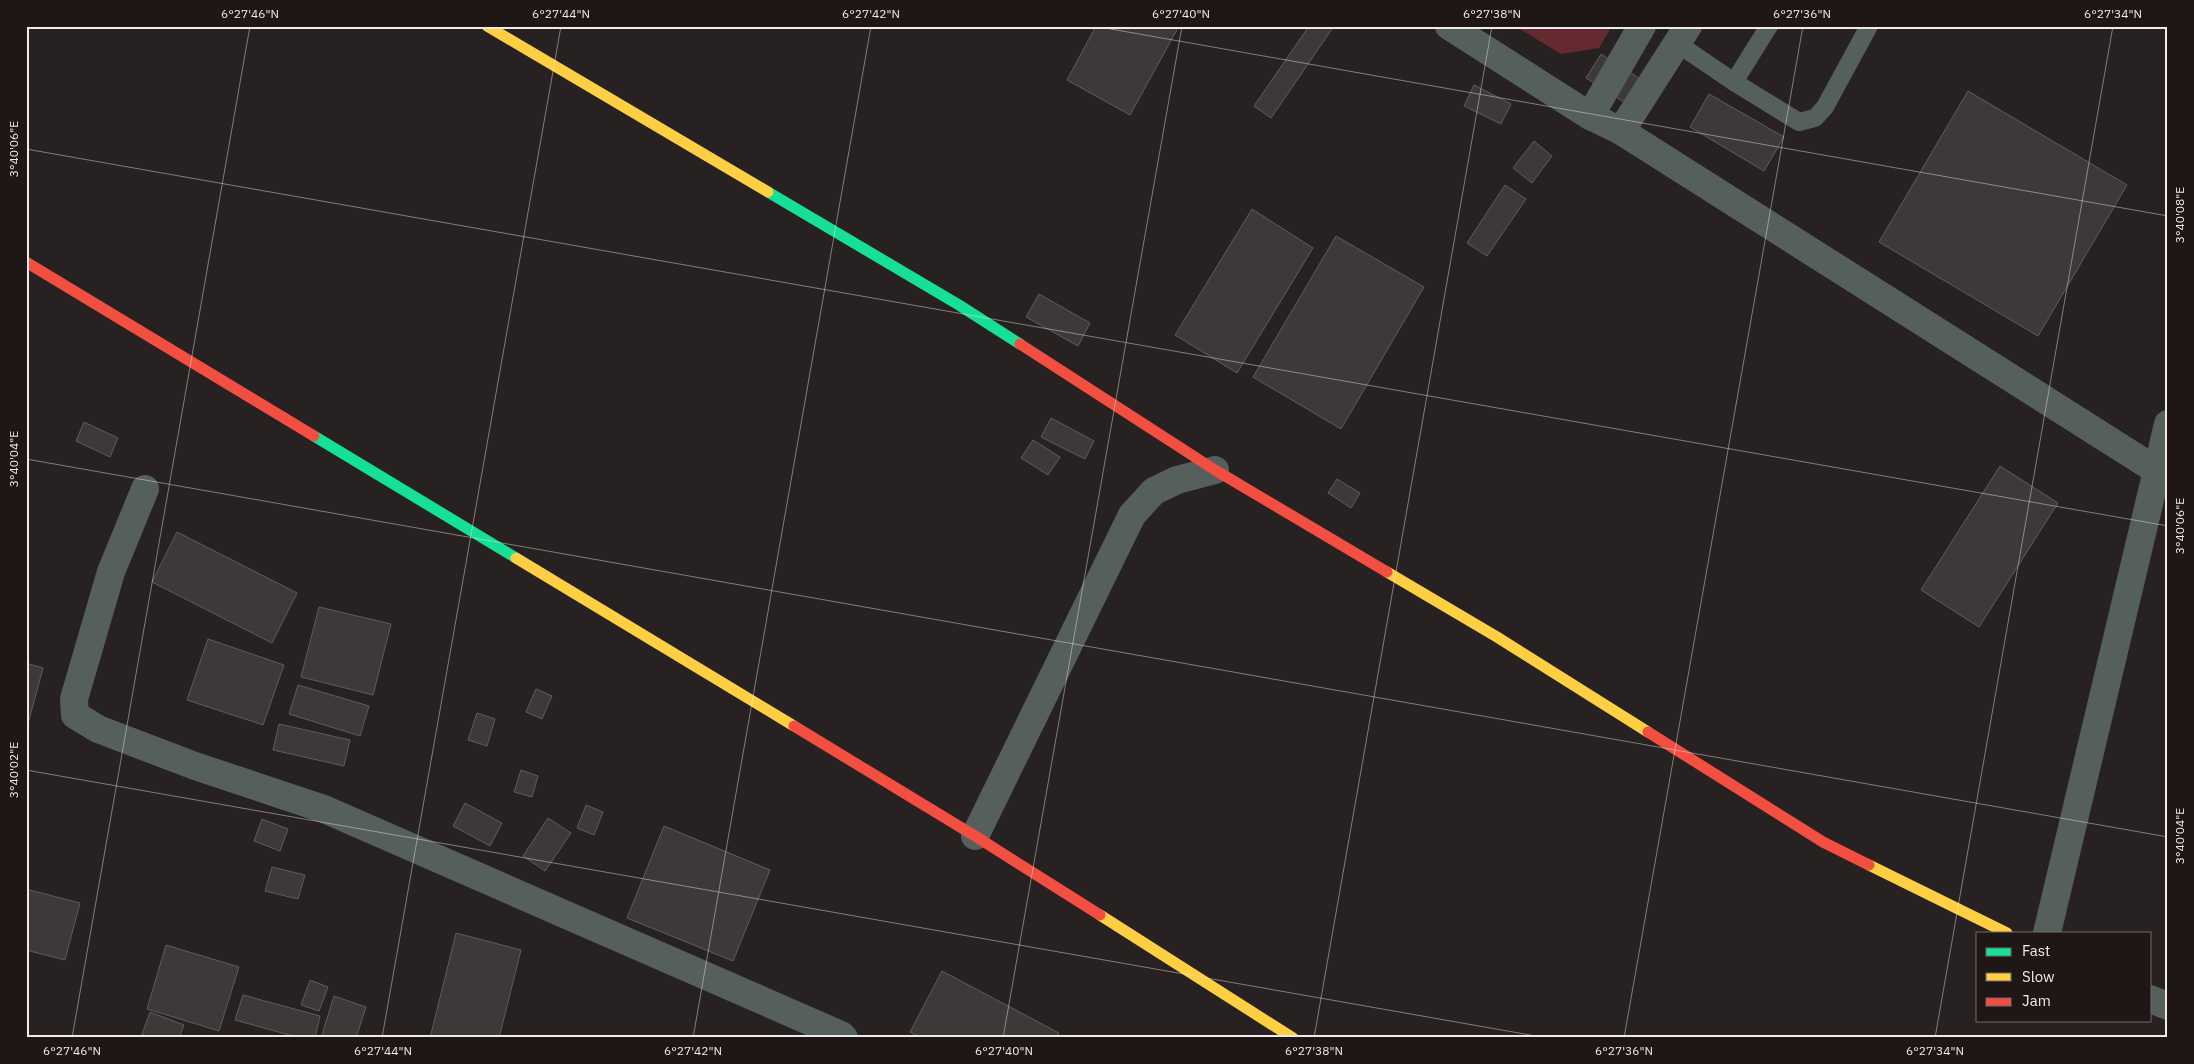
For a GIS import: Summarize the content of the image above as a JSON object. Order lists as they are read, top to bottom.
{
  "legend": ["Fast", "Slow", "Jam"],
  "coordinates": [
    "6°27'46\"N",
    "6°27'44\"N",
    "6°27'42\"N",
    "6°27'40\"N",
    "6°27'38\"N",
    "6°27'36\"N",
    "6°27'34\"N",
    "3°40'06\"E",
    "3°40'08\"E",
    "3°40'04\"E",
    "3°40'02\"E"
  ]
}
